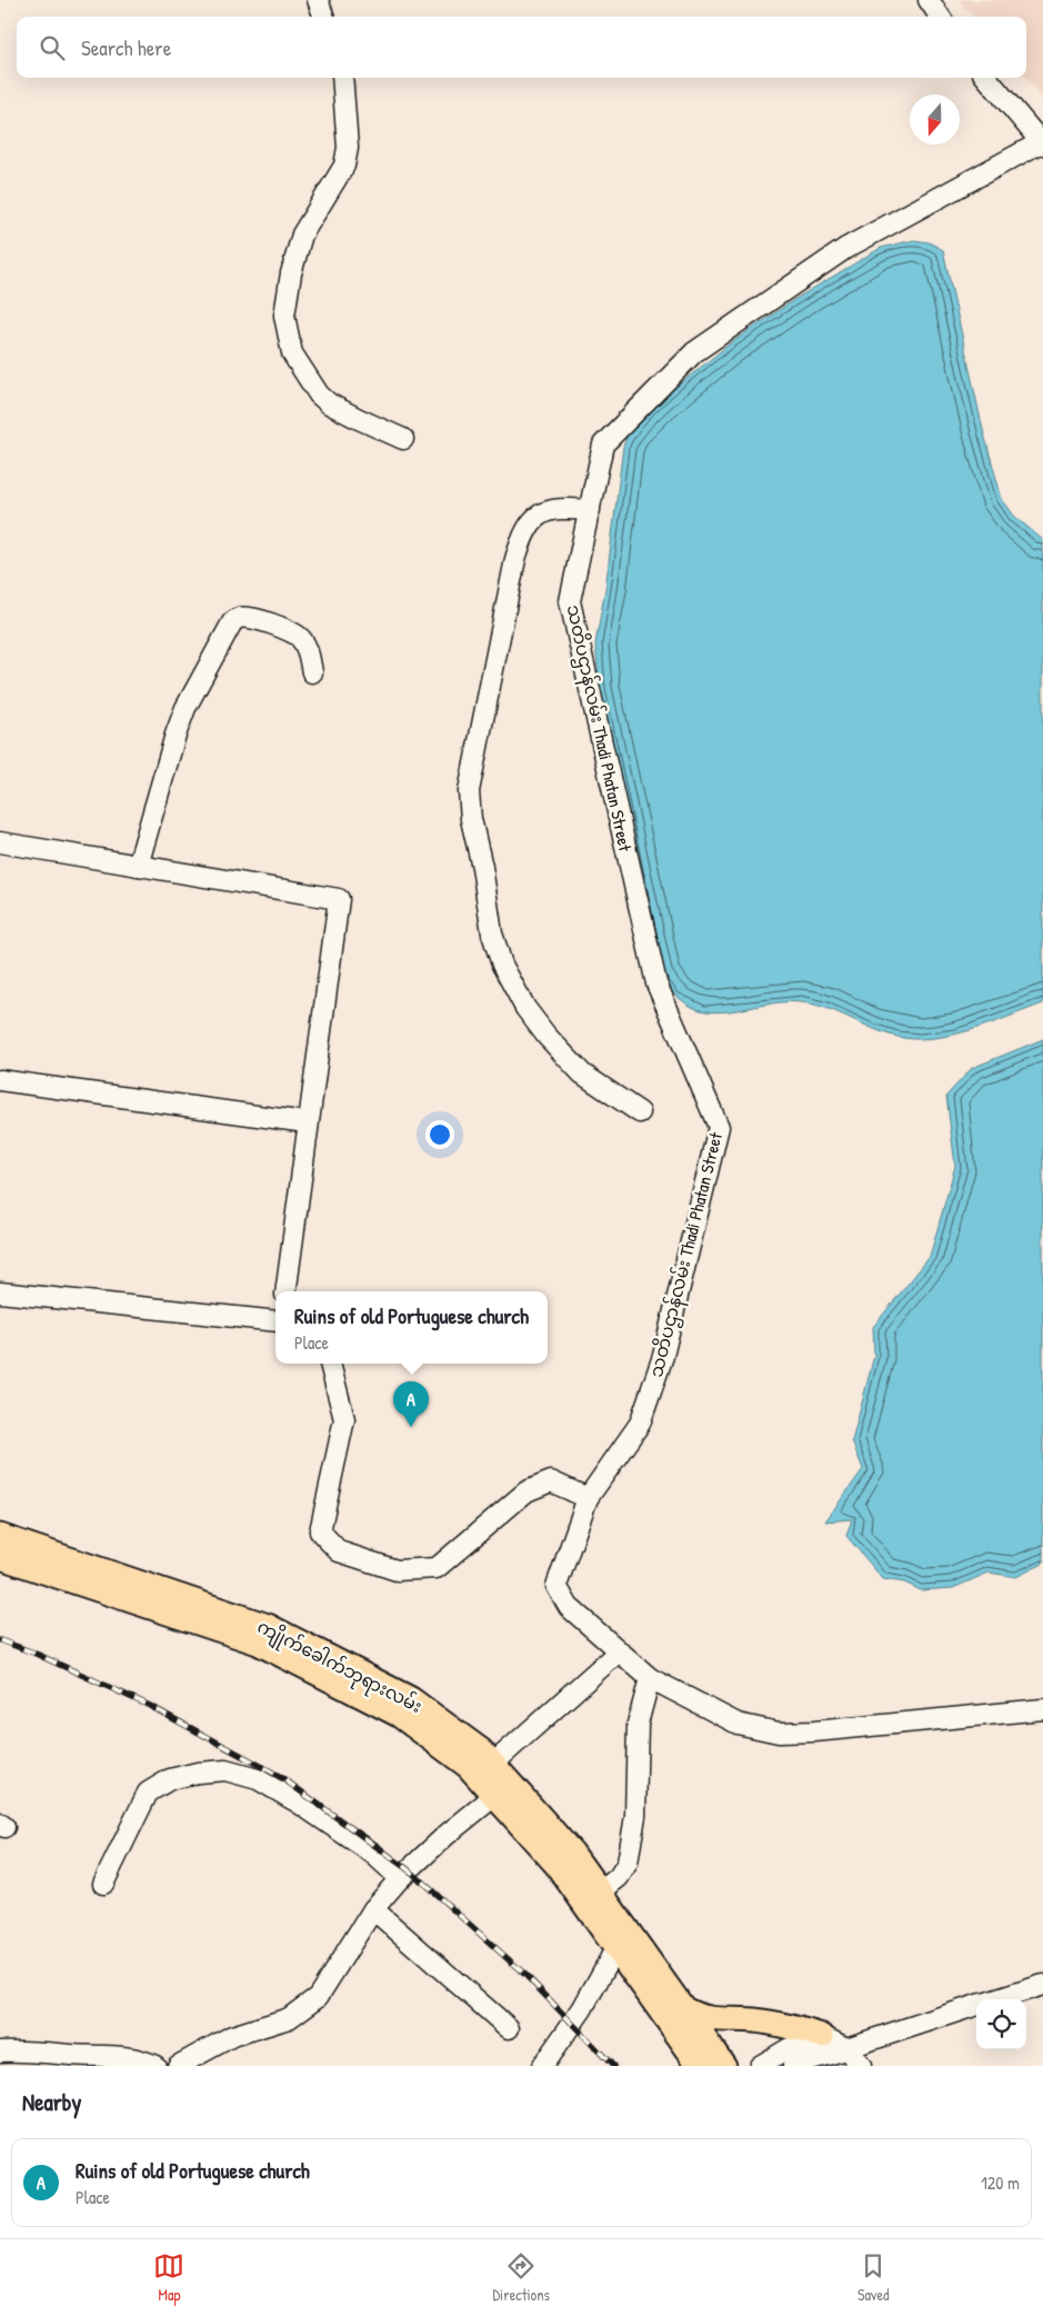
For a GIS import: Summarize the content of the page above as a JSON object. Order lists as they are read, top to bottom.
{
  "streets": {
    "main road": ["ကျိုက်ခေါက်ဘုရားလမ်း"],
    "street": ["သတိပဌာန်လမ်း Thadi Phatan Street"]
  },
  "north": "bottom",
  "page": {
    "search": "Search here",
    "popup": ["Ruins of old Portuguese church", "Place"],
    "pins": "A",
    "heading": "Nearby",
    "list": [
      {
        "mark": "A",
        "name": "Ruins of old Portuguese church",
        "note": "Place",
        "value": "120 m"
      }
    ],
    "nav": ["Map", "Directions", "Saved"]
  }
}
